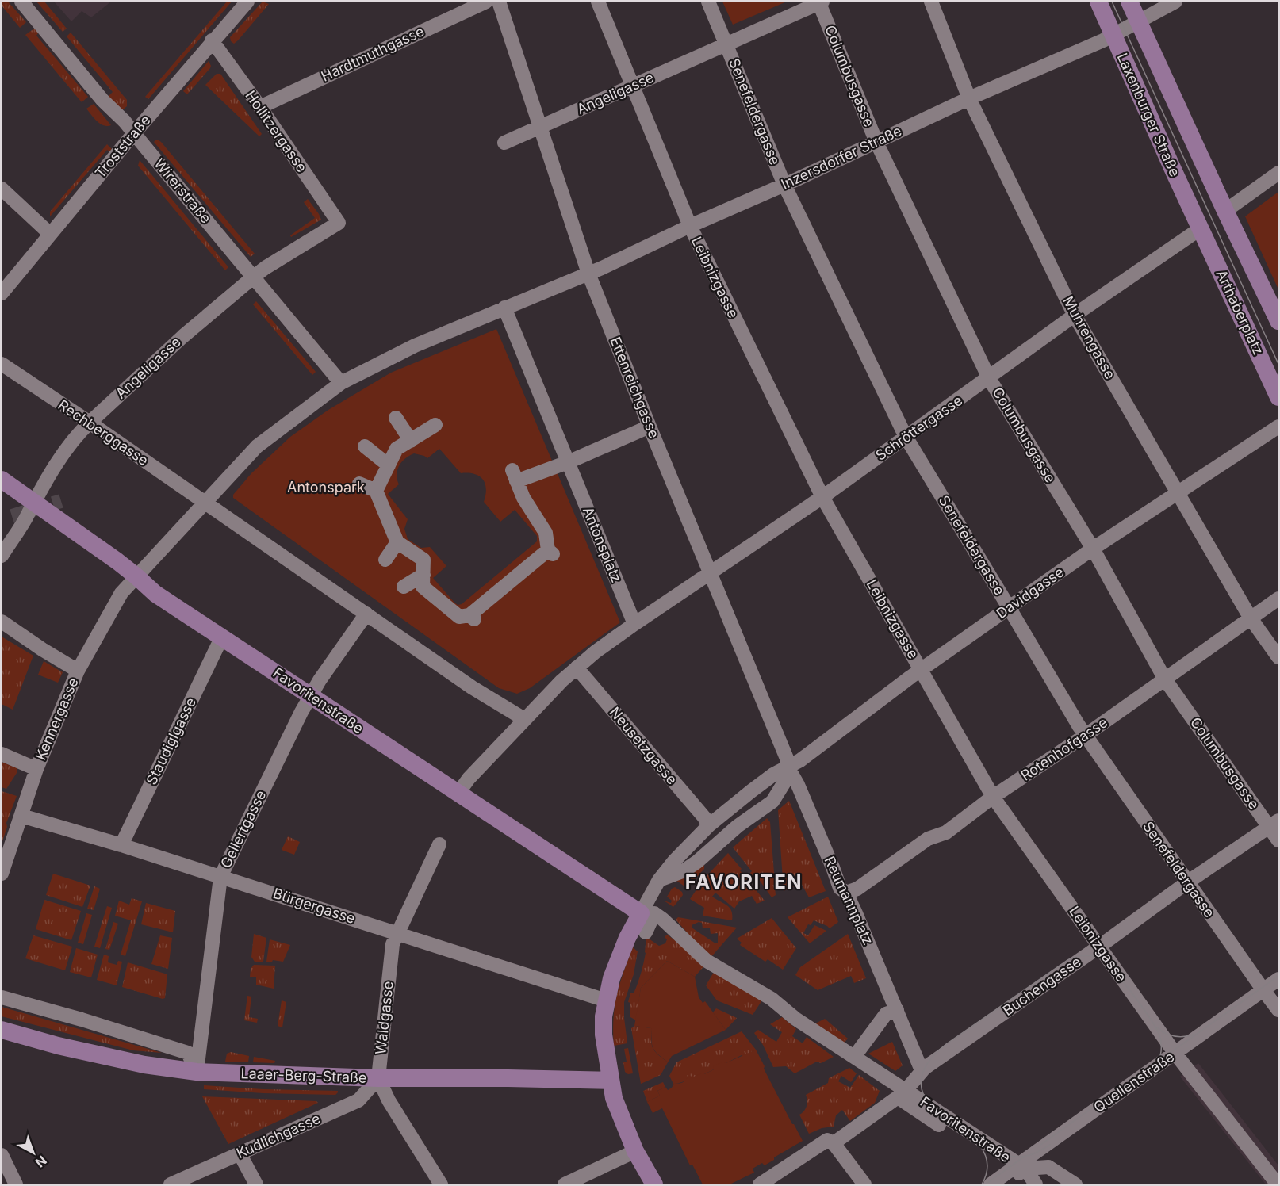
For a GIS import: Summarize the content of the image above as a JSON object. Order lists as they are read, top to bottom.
{
  "streets": {
    "main road": [
      "Laxenburger Straße",
      "Arthaberplatz",
      "Favoritenstraße",
      "Laaer-Berg-Straße"
    ],
    "street": [
      "Hardtmuthgasse",
      "Columbusgasse",
      "Angeligasse",
      "Senefeldergasse",
      "Hollitzergasse",
      "Troststraße",
      "Inzersdorfer Straße",
      "Wirerstraße",
      "Leibnizgasse",
      "Muhrengasse",
      "Ettenreichgasse",
      "Schröttergasse",
      "Rechberggasse",
      "Antonsplatz",
      "Davidgasse",
      "Kennergasse",
      "Staudiglgasse",
      "Neusetzgasse",
      "Rotenhofgasse",
      "Gellertgasse",
      "Reumannplatz",
      "Bürgergasse",
      "Buchengasse",
      "Waldgasse",
      "Quellenstraße",
      "Kudlichgasse"
    ]
  },
  "crossings": [
    ["Hardtmuthgasse", "Hollitzergasse"],
    ["Columbusgasse", "Angeligasse"],
    ["Columbusgasse", "Inzersdorfer Straße"],
    ["Columbusgasse", "Schröttergasse"],
    ["Columbusgasse", "Davidgasse"],
    ["Columbusgasse", "Rotenhofgasse"],
    ["Columbusgasse", "Buchengasse"],
    ["Angeligasse", "Senefeldergasse"],
    ["Angeligasse", "Hollitzergasse"],
    ["Angeligasse", "Wirerstraße"],
    ["Angeligasse", "Leibnizgasse"],
    ["Angeligasse", "Ettenreichgasse"],
    ["Angeligasse", "Rechberggasse"],
    ["Angeligasse", "Favoritenstraße"],
    ["Senefeldergasse", "Inzersdorfer Straße"],
    ["Senefeldergasse", "Schröttergasse"],
    ["Senefeldergasse", "Davidgasse"],
    ["Senefeldergasse", "Rotenhofgasse"],
    ["Senefeldergasse", "Buchengasse"],
    ["Senefeldergasse", "Quellenstraße"],
    ["Laxenburger Straße", "Inzersdorfer Straße"],
    ["Laxenburger Straße", "Arthaberplatz"],
    ["Laxenburger Straße", "Schröttergasse"],
    ["Hollitzergasse", "Troststraße"],
    ["Troststraße", "Wirerstraße"],
    ["Inzersdorfer Straße", "Leibnizgasse"],
    ["Inzersdorfer Straße", "Muhrengasse"],
    ["Inzersdorfer Straße", "Ettenreichgasse"],
    ["Inzersdorfer Straße", "Antonsplatz"],
    ["Leibnizgasse", "Schröttergasse"],
    ["Leibnizgasse", "Davidgasse"],
    ["Leibnizgasse", "Rotenhofgasse"],
    ["Leibnizgasse", "Buchengasse"],
    ["Leibnizgasse", "Quellenstraße"],
    ["Arthaberplatz", "Schröttergasse"],
    ["Muhrengasse", "Schröttergasse"],
    ["Muhrengasse", "Davidgasse"],
    ["Muhrengasse", "Rotenhofgasse"],
    ["Ettenreichgasse", "Schröttergasse"],
    ["Ettenreichgasse", "Davidgasse"],
    ["Ettenreichgasse", "Reumannplatz"],
    ["Schröttergasse", "Antonsplatz"],
    ["Davidgasse", "Reumannplatz"],
    ["Favoritenstraße", "Kennergasse"],
    ["Favoritenstraße", "Staudiglgasse"],
    ["Favoritenstraße", "Gellertgasse"],
    ["Favoritenstraße", "Quellenstraße"],
    ["Kennergasse", "Bürgergasse"],
    ["Staudiglgasse", "Bürgergasse"],
    ["Rotenhofgasse", "Reumannplatz"],
    ["Gellertgasse", "Bürgergasse"],
    ["Gellertgasse", "Laaer-Berg-Straße"],
    ["Reumannplatz", "Buchengasse"],
    ["Bürgergasse", "Waldgasse"],
    ["Waldgasse", "Laaer-Berg-Straße"],
    ["Waldgasse", "Kudlichgasse"],
    ["Laaer-Berg-Straße", "Kudlichgasse"]
  ],
  "districts": ["FAVORITEN"],
  "parks": ["Antonspark"],
  "north": "bottom right"
}
